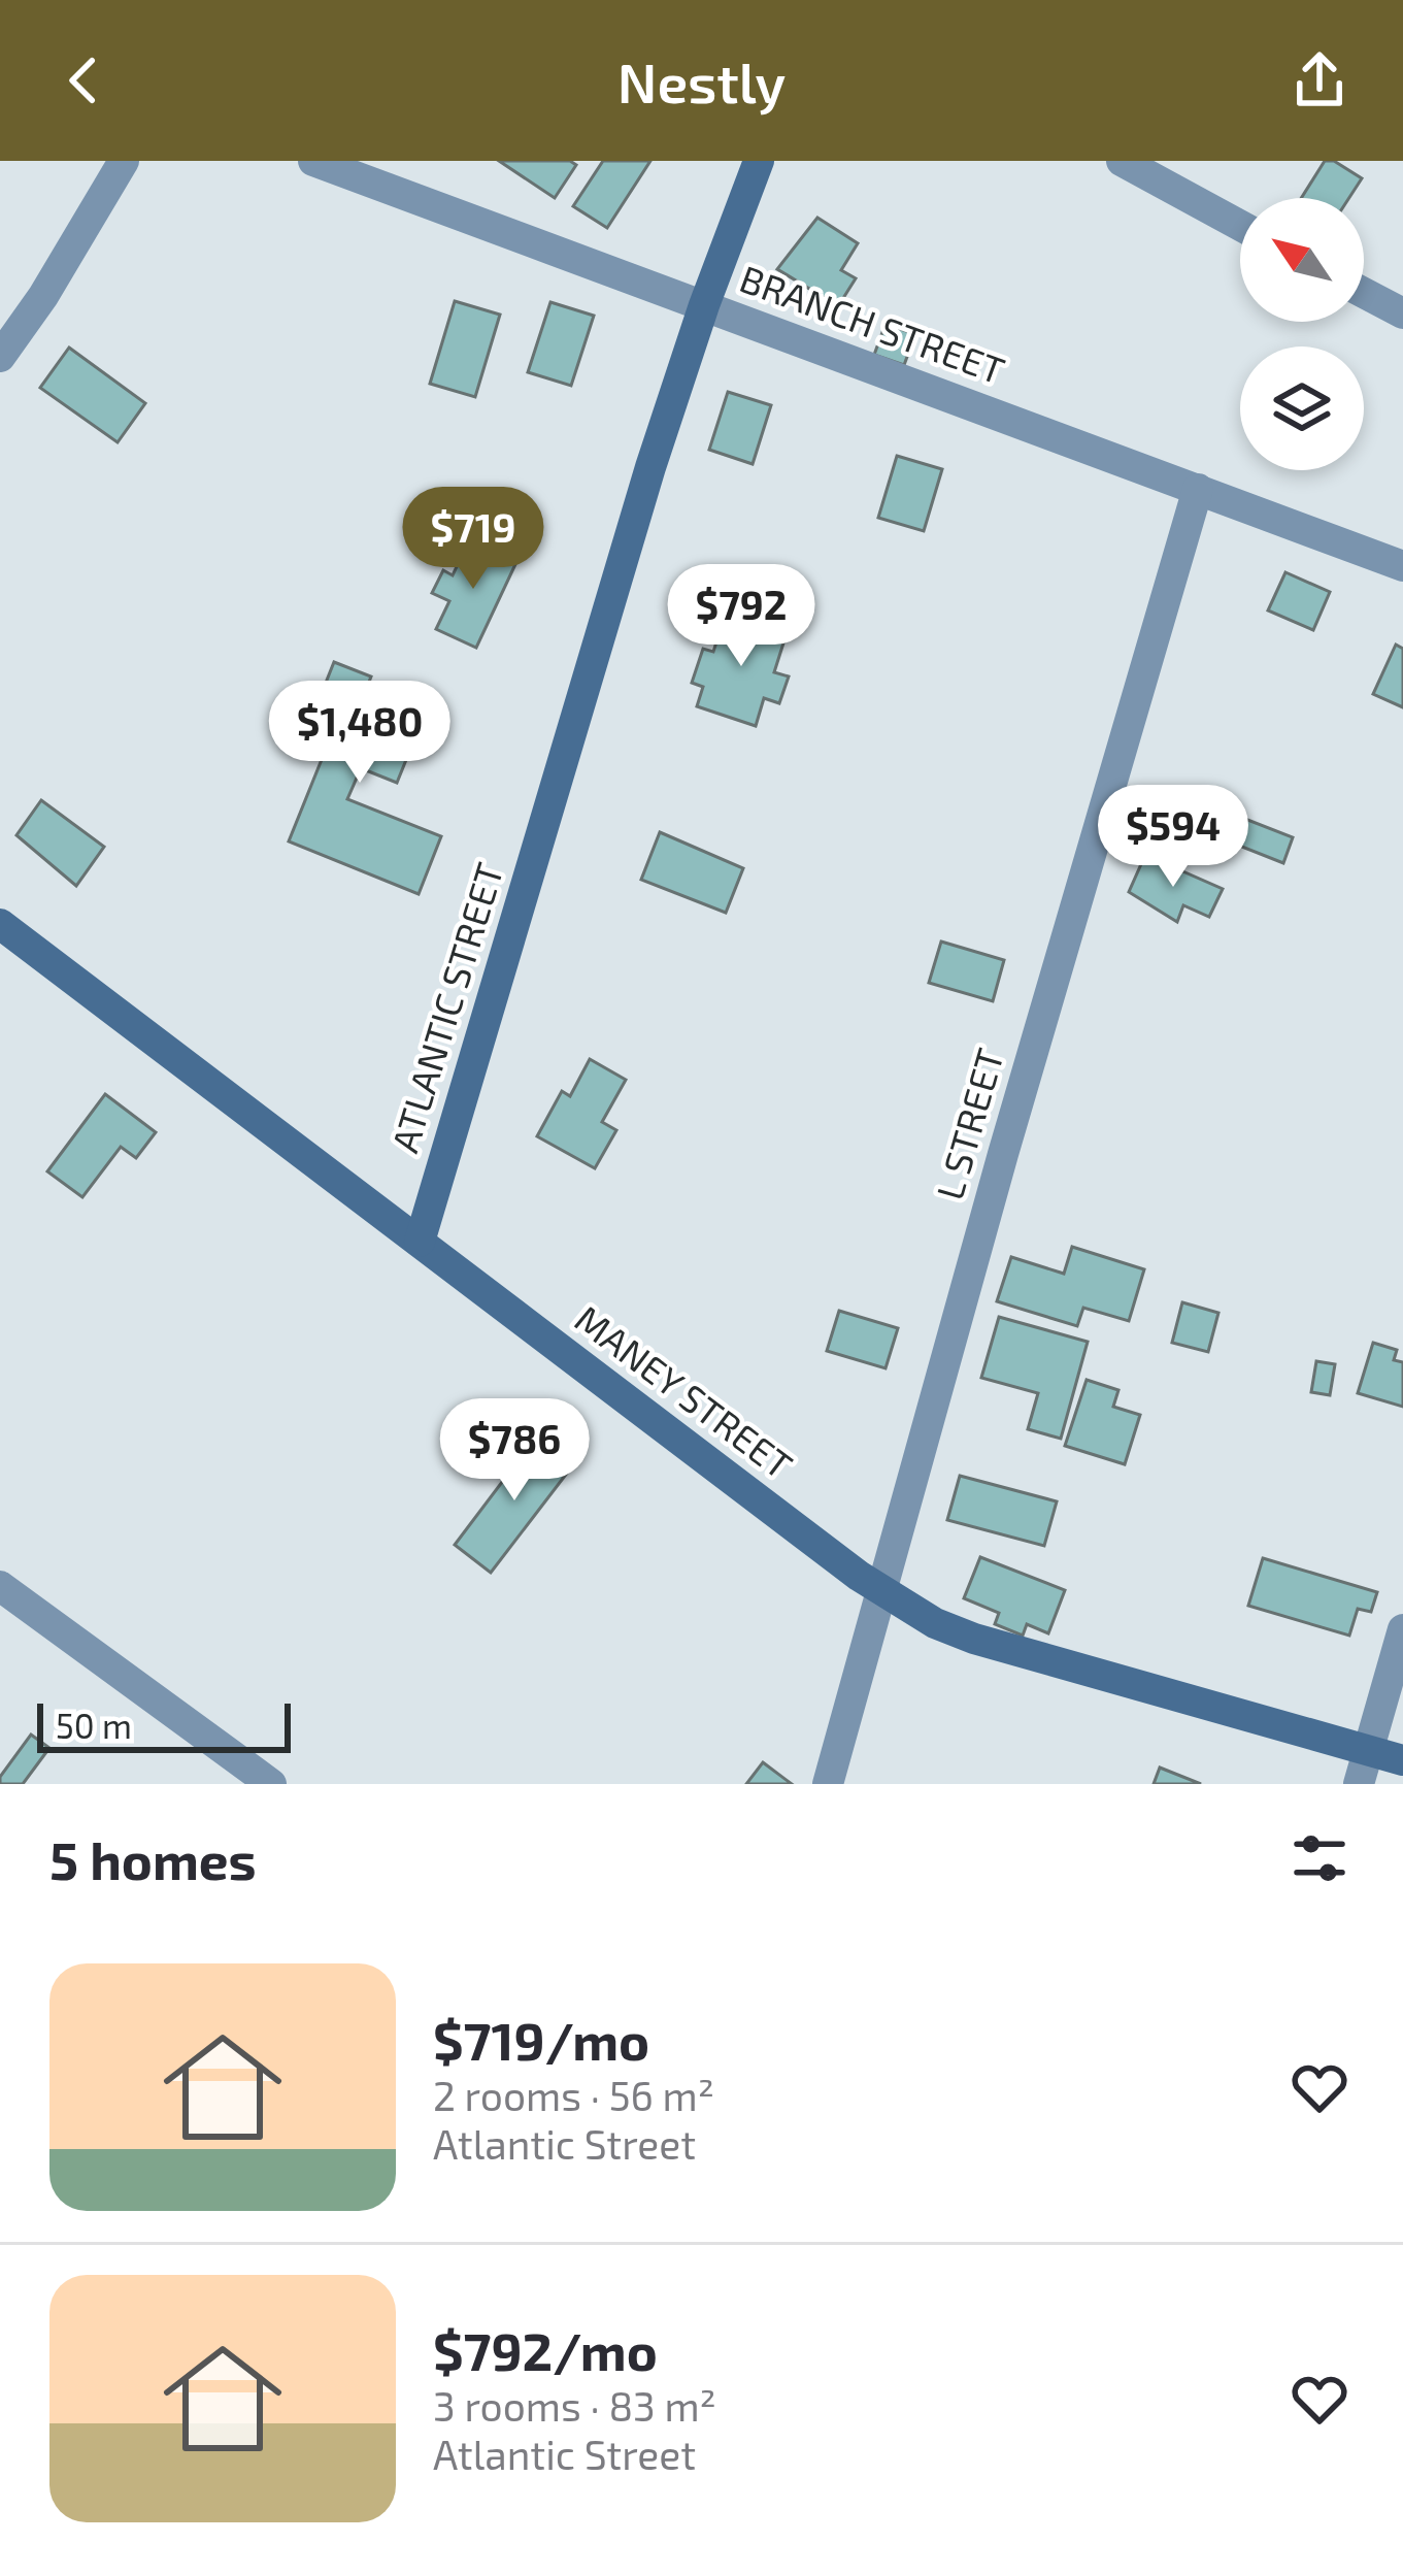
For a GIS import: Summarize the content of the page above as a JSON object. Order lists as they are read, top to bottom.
{
  "streets": {
    "street": [
      "BRANCH STREET",
      "ATLANTIC STREET",
      "L STREET",
      "MANEY STREET"
    ]
  },
  "crossings": [
    ["BRANCH STREET", "ATLANTIC STREET"],
    ["BRANCH STREET", "L STREET"],
    ["ATLANTIC STREET", "MANEY STREET"],
    ["L STREET", "MANEY STREET"]
  ],
  "scale_bar": "50 m",
  "north": "top left",
  "page": {
    "header": "Nestly",
    "price": [
      "$719",
      "$792",
      "$1,480",
      "$594",
      "$786"
    ],
    "scale": "50 m",
    "heading": "5 homes",
    "list": [
      {
        "name": "$719/mo",
        "note": "2 rooms · 56 m² · Atlantic Street"
      },
      {
        "name": "$792/mo",
        "note": "3 rooms · 83 m² · Atlantic Street"
      }
    ]
  }
}
